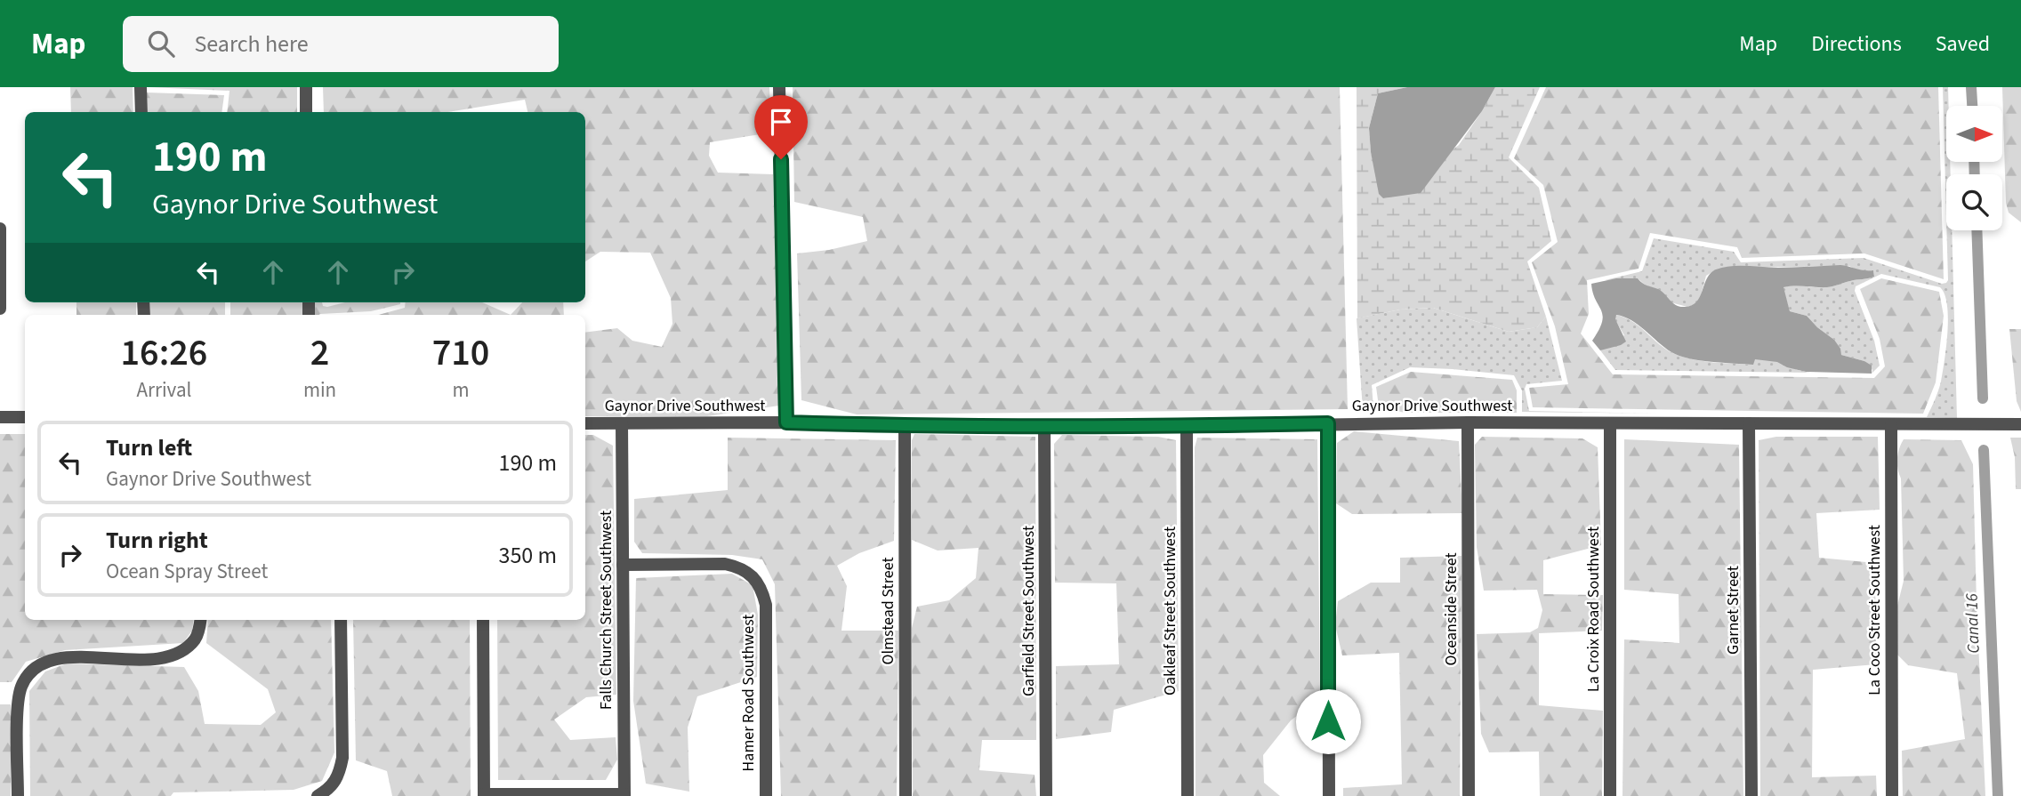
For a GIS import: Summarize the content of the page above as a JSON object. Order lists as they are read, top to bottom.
{
  "streets": {
    "street": [
      "Gaynor Drive Southwest",
      "Oceanside Street",
      "La Croix Road Southwest",
      "Falls Church Street Southwest",
      "Garnet Street",
      "La Coco Street Southwest",
      "Olmstead Street",
      "Garfield Street Southwest",
      "Oakleaf Street Southwest",
      "Hamer Road Southwest"
    ]
  },
  "crossings": [
    ["Gaynor Drive Southwest", "Oceanside Street"],
    ["Gaynor Drive Southwest", "La Croix Road Southwest"],
    ["Gaynor Drive Southwest", "Falls Church Street Southwest"],
    ["Gaynor Drive Southwest", "Garnet Street"],
    ["Gaynor Drive Southwest", "La Coco Street Southwest"],
    ["Gaynor Drive Southwest", "Olmstead Street"],
    ["Gaynor Drive Southwest", "Garfield Street Southwest"],
    ["Gaynor Drive Southwest", "Oakleaf Street Southwest"],
    ["Falls Church Street Southwest", "Hamer Road Southwest"]
  ],
  "water": ["Canal 16"],
  "north": "right",
  "page": {
    "header": "Map",
    "search": "Search here",
    "nav": ["Map", "Directions", "Saved"],
    "turn": ["190 m", "Gaynor Drive Southwest"],
    "eta": [
      "16:26",
      "Arrival",
      "2",
      "min",
      "710",
      "m"
    ],
    "list": [
      {
        "name": "Turn left",
        "note": "Gaynor Drive Southwest",
        "value": "190 m"
      },
      {
        "name": "Turn right",
        "note": "Ocean Spray Street",
        "value": "350 m"
      }
    ]
  }
}
